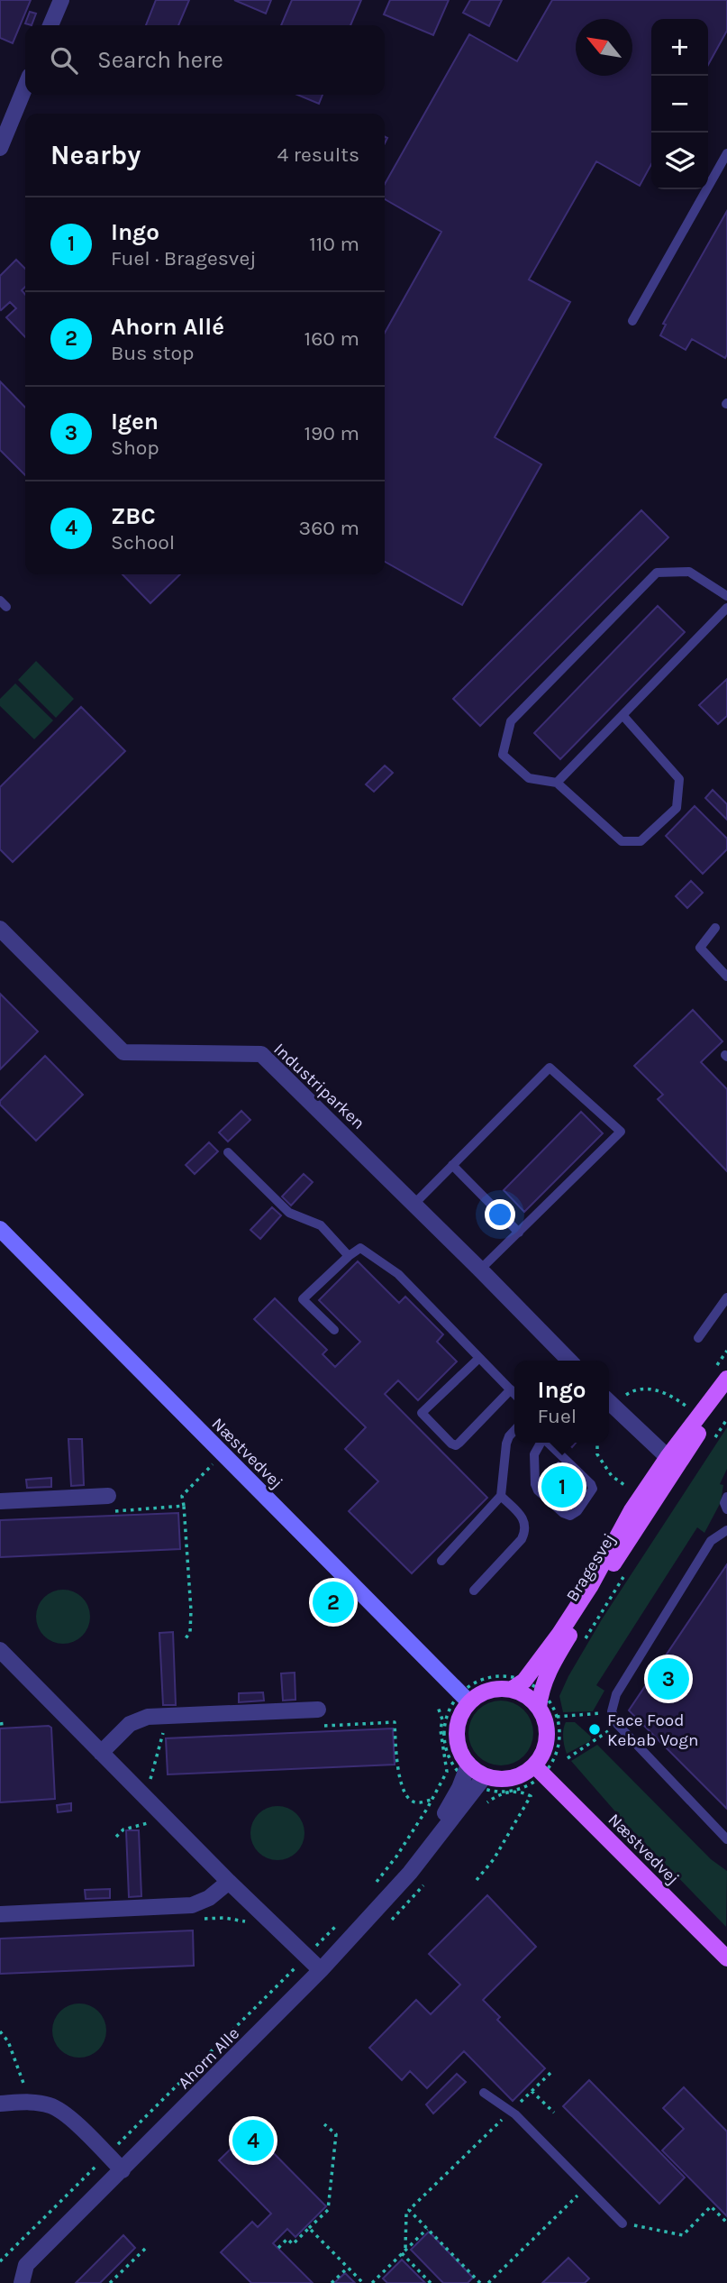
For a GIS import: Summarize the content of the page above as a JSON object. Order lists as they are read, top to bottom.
{
  "streets": {
    "main road": ["Næstvedvej", "Bragesvej"],
    "street": ["Industriparken", "Ahorn Alle"]
  },
  "crossings": [
    ["Næstvedvej", "Bragesvej"],
    ["Næstvedvej", "Ahorn Alle"],
    ["Bragesvej", "Ahorn Alle"]
  ],
  "places": ["Face Food Kebab Vogn"],
  "north": "top left",
  "page": {
    "map_buttons": ["+", "−"],
    "search": "Search here",
    "heading": ["Nearby", "4 results"],
    "list": [
      {
        "mark": "1",
        "name": "Ingo",
        "note": "Fuel · Bragesvej",
        "value": "110 m"
      },
      {
        "mark": "2",
        "name": "Ahorn Allé",
        "note": "Bus stop",
        "value": "160 m"
      },
      {
        "mark": "3",
        "name": "Igen",
        "note": "Shop",
        "value": "190 m"
      },
      {
        "mark": "4",
        "name": "ZBC",
        "note": "School",
        "value": "360 m"
      }
    ],
    "popup": ["Ingo", "Fuel"],
    "pins": [
      "1",
      "2",
      "3",
      "4"
    ]
  }
}
